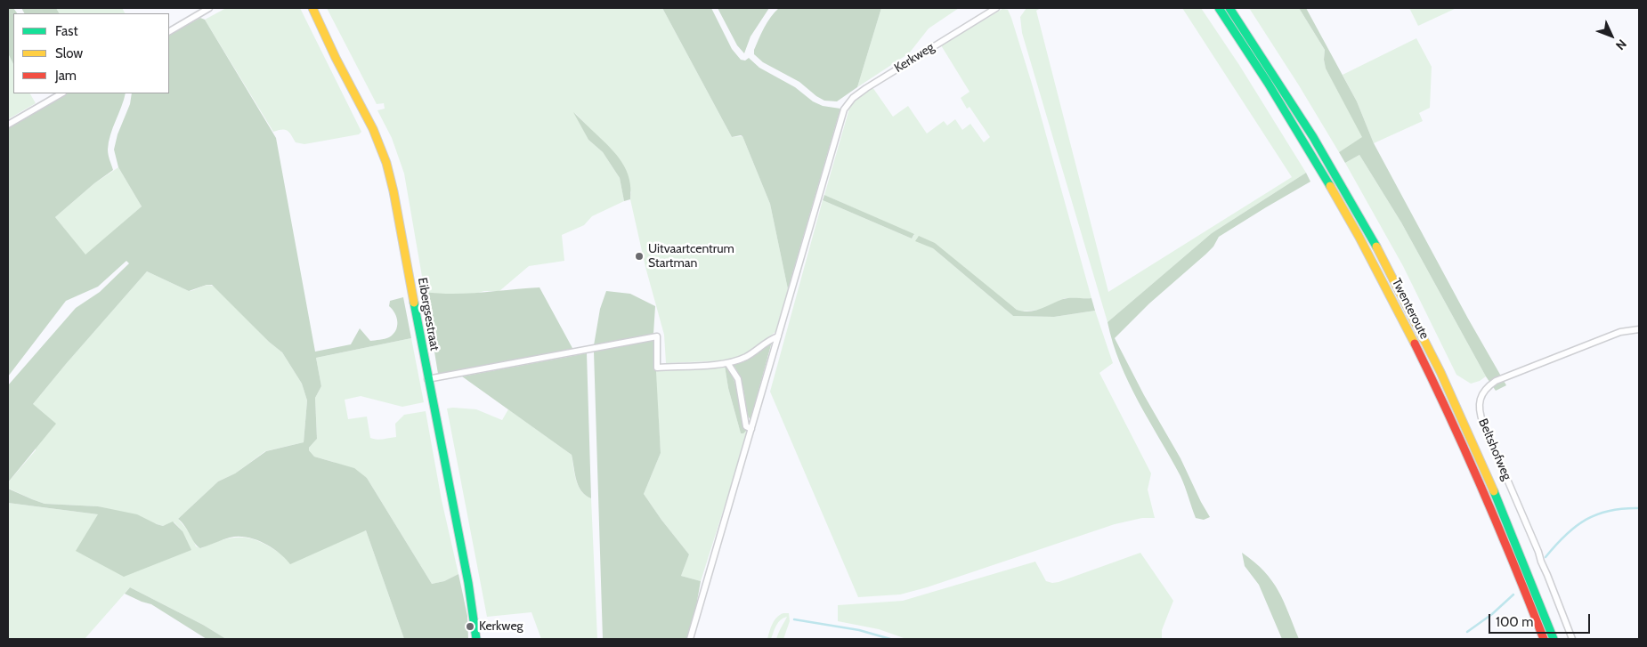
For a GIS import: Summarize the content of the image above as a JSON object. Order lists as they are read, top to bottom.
{
  "streets": {
    "main road": ["Twenteroute", "Eibergsestraat"],
    "street": ["Kerkweg", "Beltshofweg"]
  },
  "places": ["Uitvaartcentrum Startman", "Kerkweg"],
  "legend": ["Fast", "Slow", "Jam"],
  "scale_bar": "100 m",
  "north": "bottom right"
}
